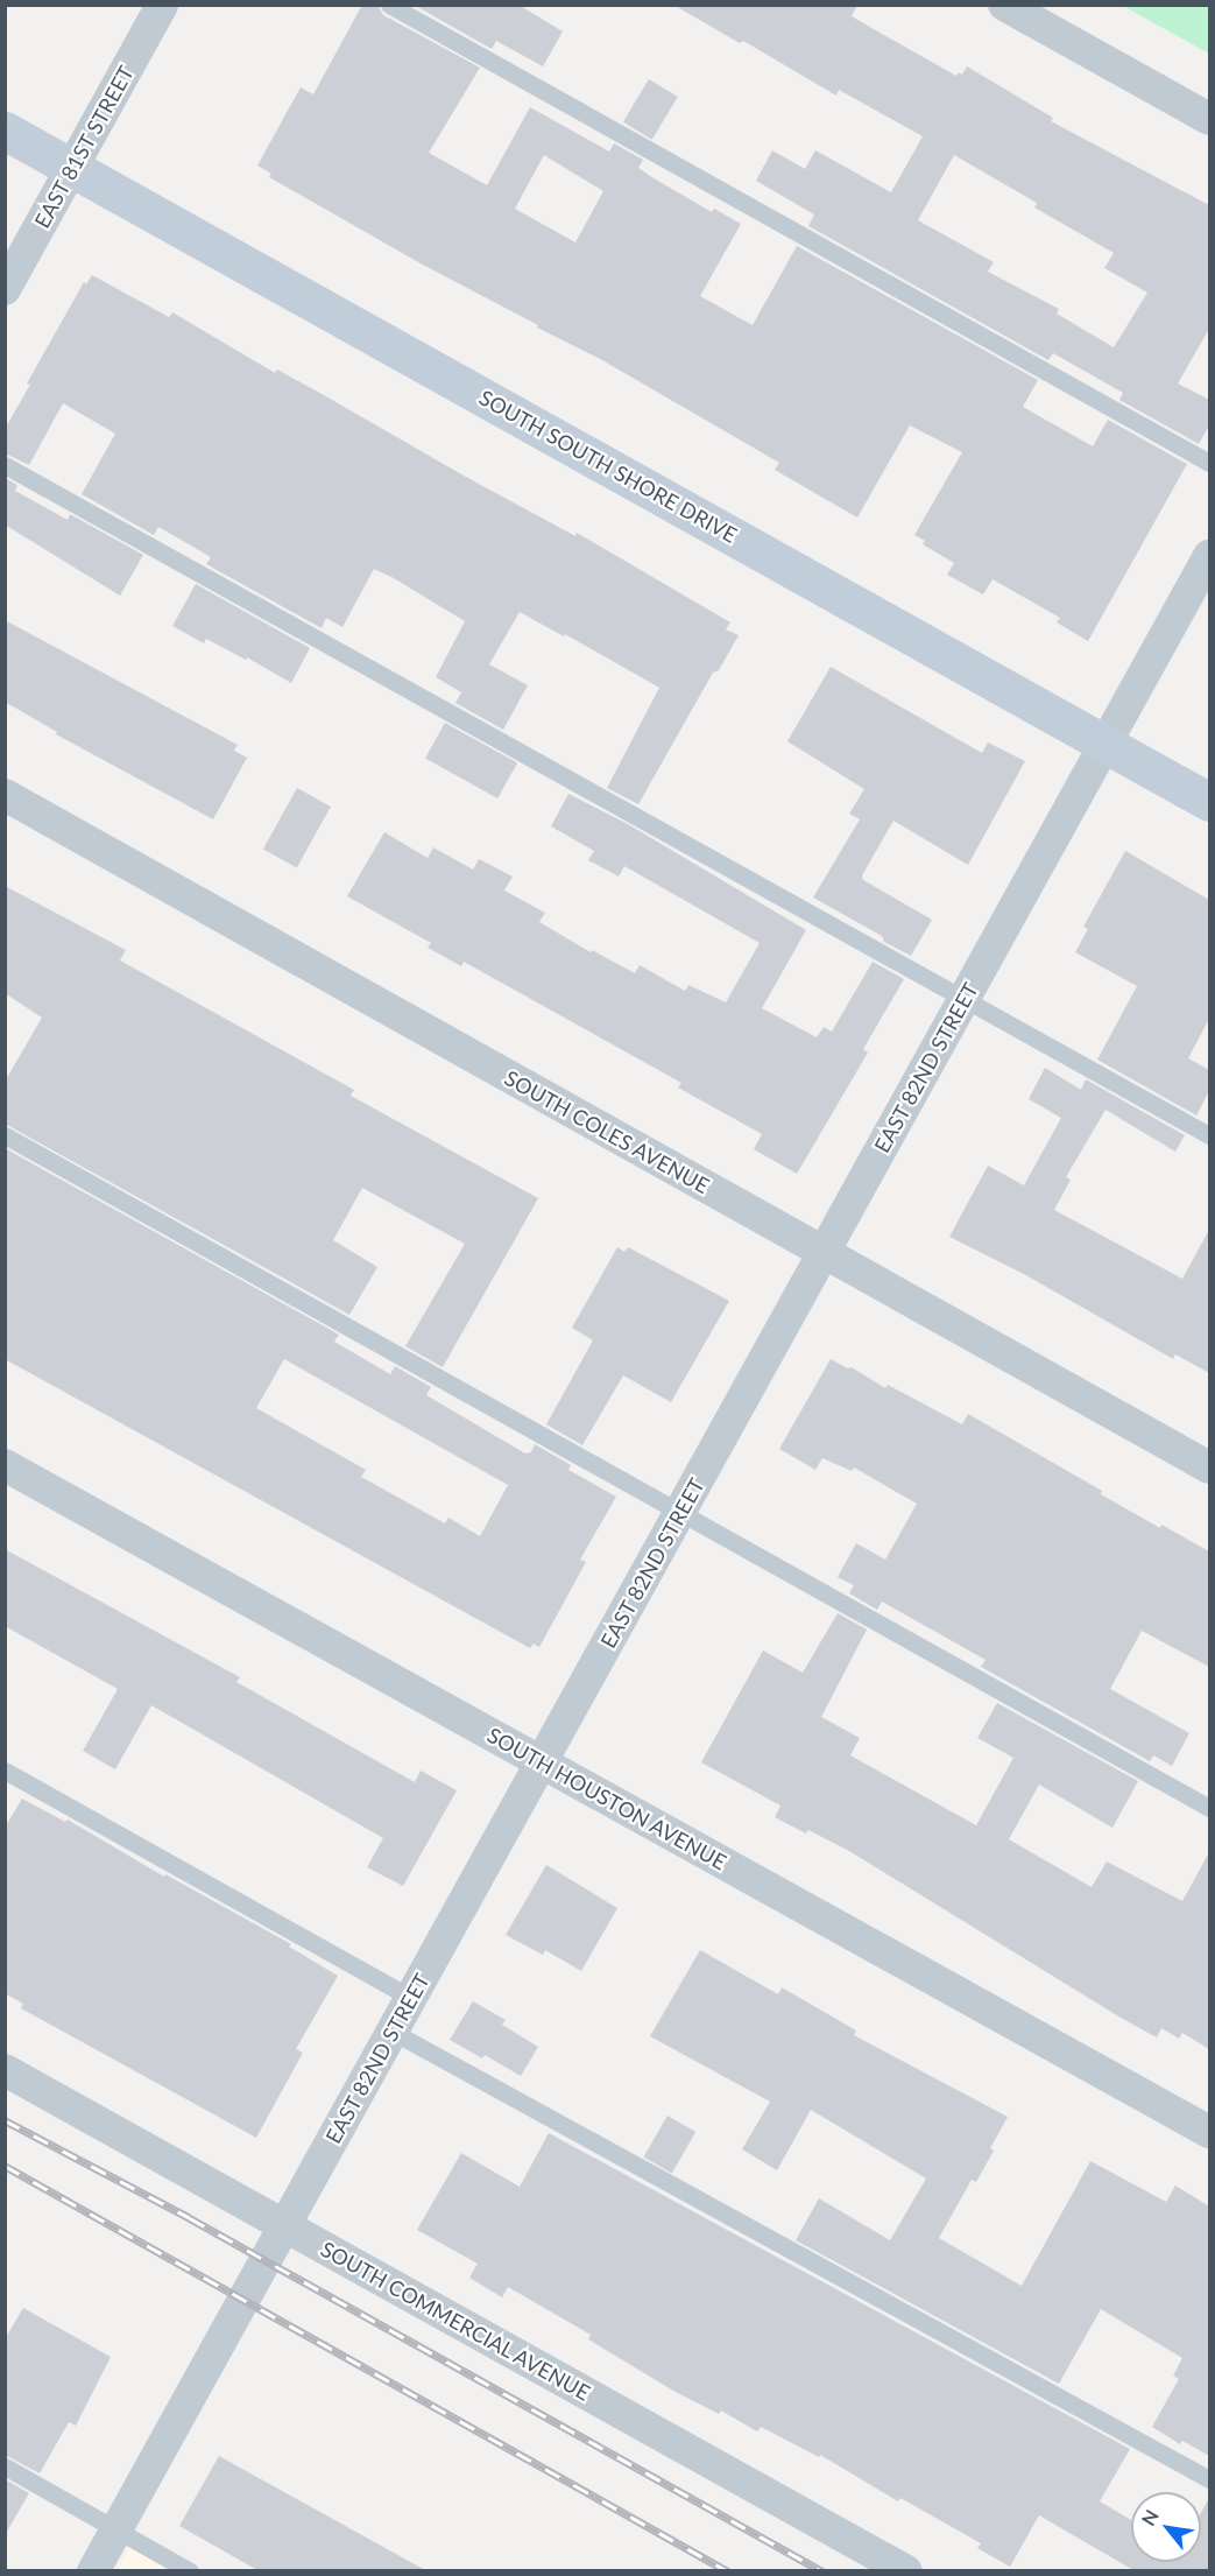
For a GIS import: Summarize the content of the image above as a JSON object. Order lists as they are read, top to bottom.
{
  "streets": {
    "street": [
      "EAST 81ST STREET",
      "SOUTH SOUTH SHORE DRIVE",
      "EAST 82ND STREET",
      "SOUTH COLES AVENUE",
      "SOUTH HOUSTON AVENUE",
      "SOUTH COMMERCIAL AVENUE"
    ]
  },
  "crossings": [
    ["EAST 81ST STREET", "SOUTH SOUTH SHORE DRIVE"],
    ["SOUTH SOUTH SHORE DRIVE", "EAST 82ND STREET"],
    ["EAST 82ND STREET", "SOUTH COLES AVENUE"],
    ["EAST 82ND STREET", "SOUTH HOUSTON AVENUE"],
    ["EAST 82ND STREET", "SOUTH COMMERCIAL AVENUE"]
  ],
  "north": "top left"
}
